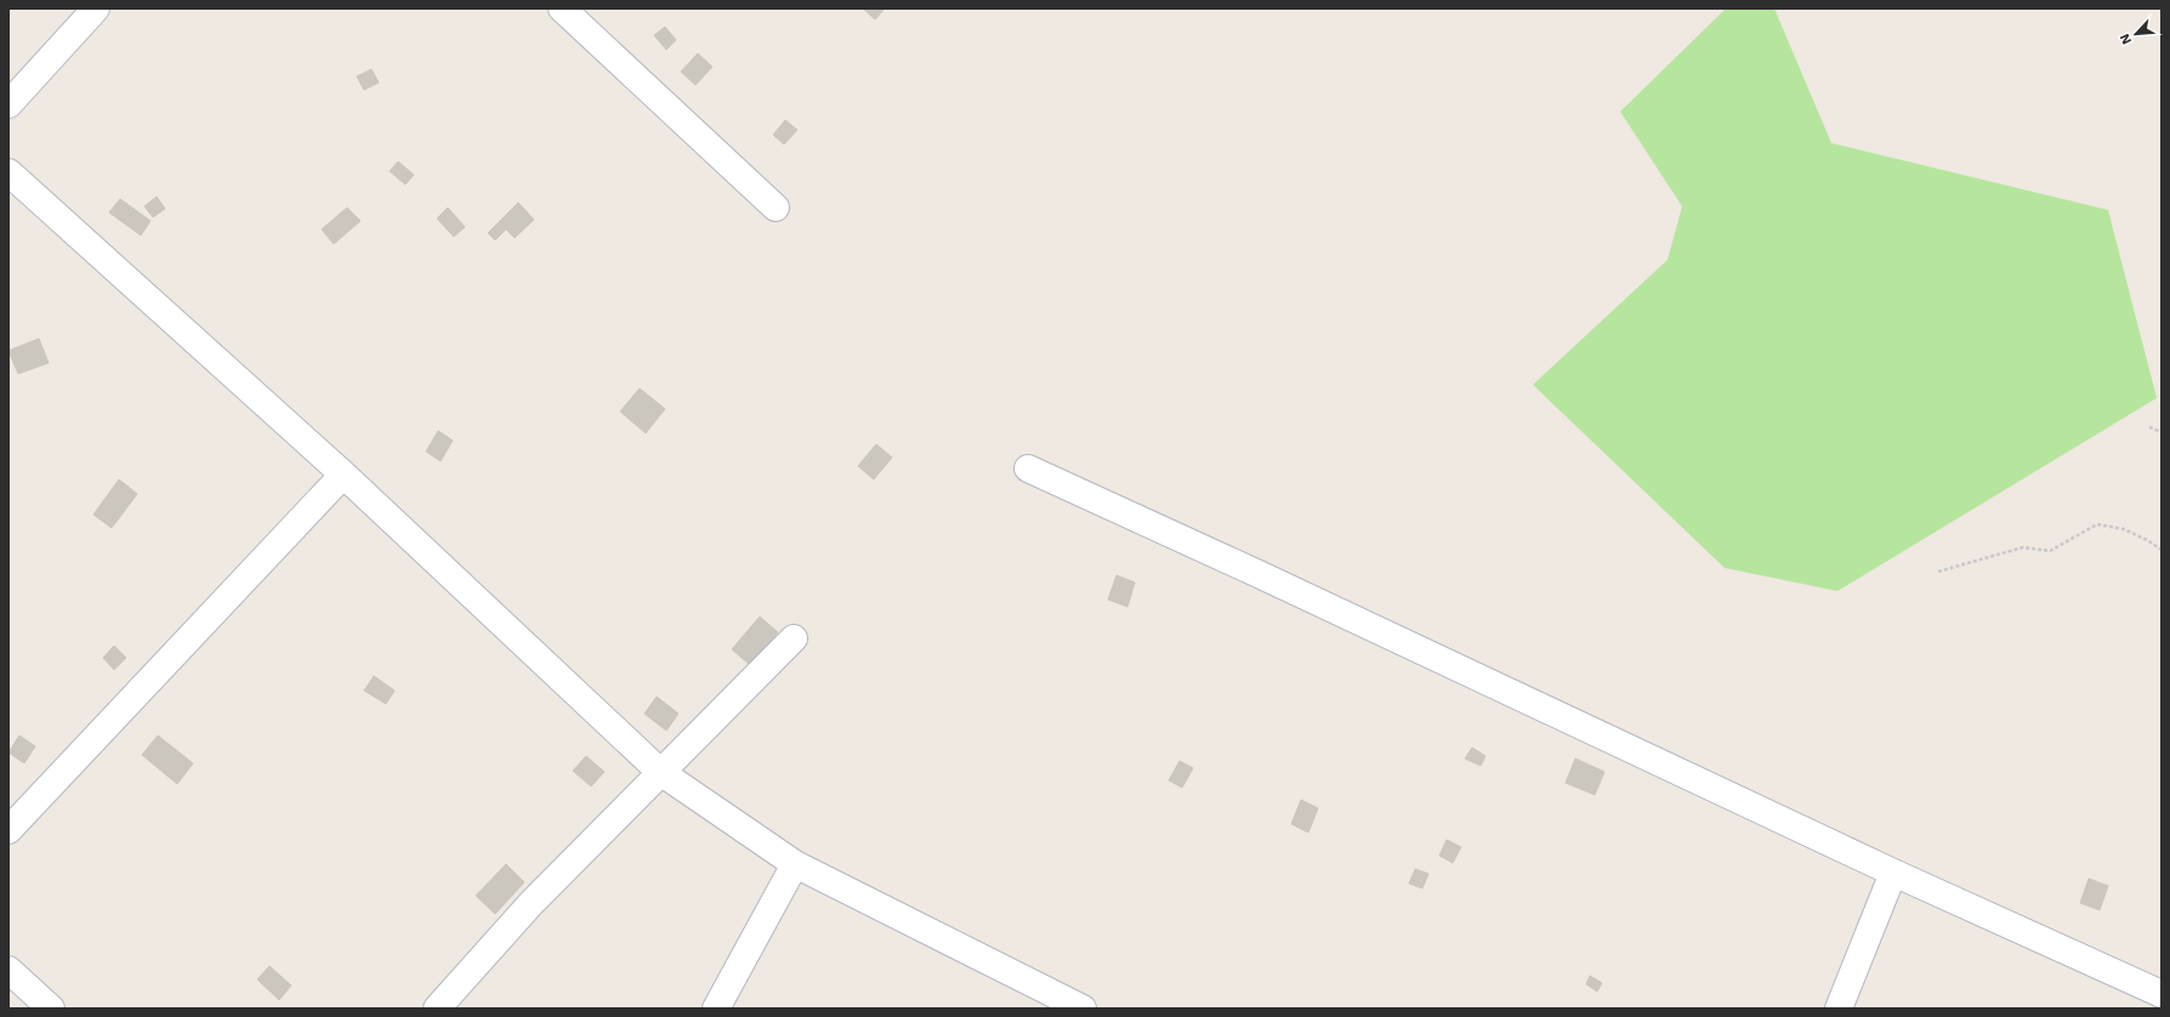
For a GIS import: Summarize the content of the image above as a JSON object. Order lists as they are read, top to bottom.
{
  "north": "bottom left"
}
